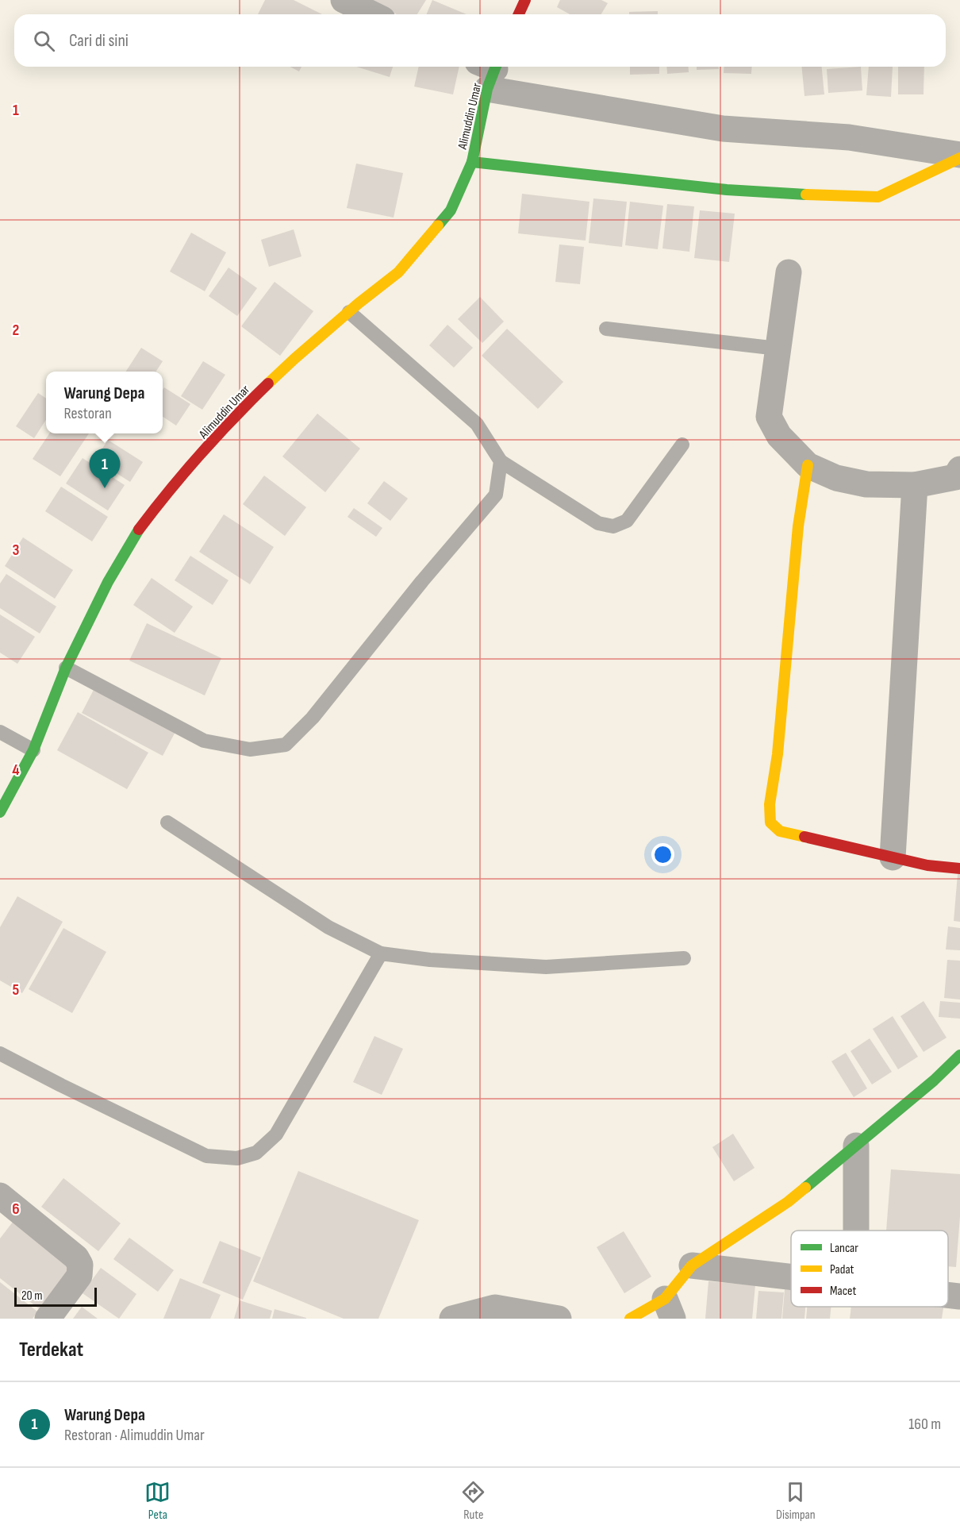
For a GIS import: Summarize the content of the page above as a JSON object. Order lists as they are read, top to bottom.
{
  "streets": {
    "street": ["Alimuddin Umar"]
  },
  "legend": ["Lancar", "Padat", "Macet"],
  "scale_bar": "20 m",
  "page": {
    "search": "Cari di sini",
    "popup": ["Warung Depa", "Restoran"],
    "pins": "1",
    "scale": "20 m",
    "heading": "Terdekat",
    "list": [
      {
        "mark": "1",
        "name": "Warung Depa",
        "note": "Restoran · Alimuddin Umar",
        "value": "160 m"
      }
    ],
    "nav": ["Peta", "Rute", "Disimpan"]
  },
  "grid": {
    "rows": [
      "1",
      "2",
      "3",
      "4",
      "5",
      "6"
    ]
  }
}
